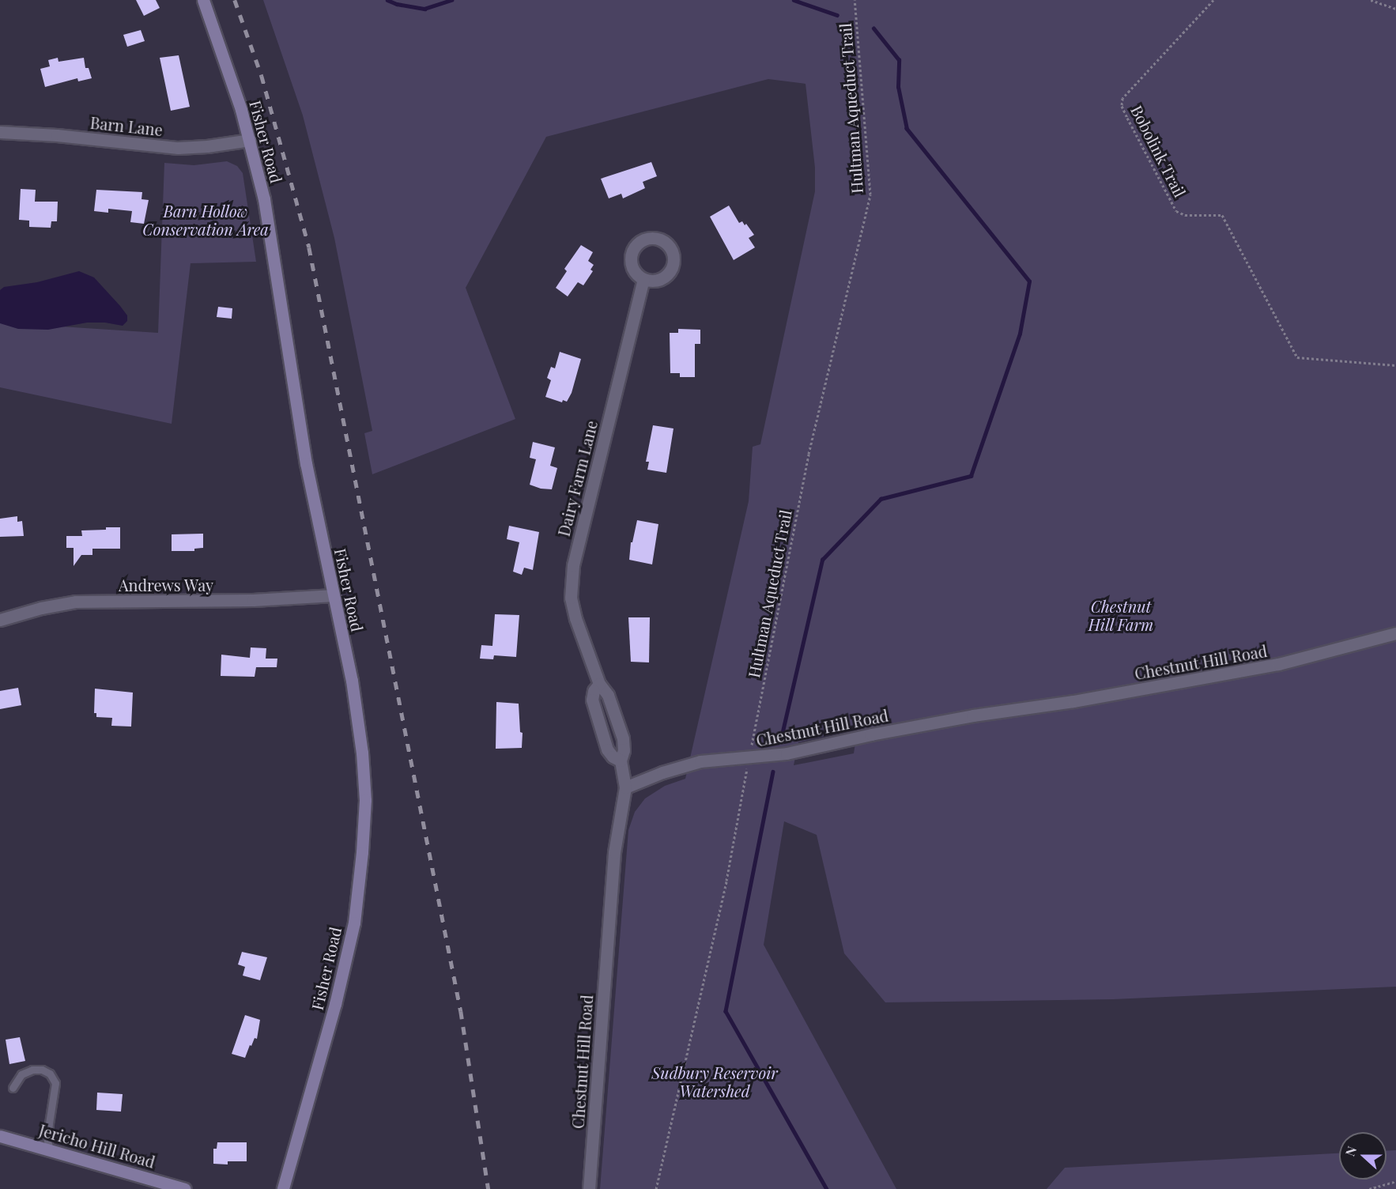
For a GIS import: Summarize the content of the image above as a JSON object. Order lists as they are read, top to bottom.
{
  "streets": {
    "street": [
      "Barn Lane",
      "Fisher Road",
      "Dairy Farm Lane",
      "Andrews Way",
      "Chestnut Hill Road",
      "Jericho Hill Road"
    ],
    "path": ["Hultman Aqueduct Trail", "Bobolink Trail"]
  },
  "crossings": [
    ["Hultman Aqueduct Trail", "Chestnut Hill Road"],
    ["Barn Lane", "Fisher Road"],
    ["Fisher Road", "Andrews Way"],
    ["Dairy Farm Lane", "Chestnut Hill Road"]
  ],
  "parks": ["Barn Hollow Conservation Area", "Chestnut Hill Farm", "Sudbury Reservoir Watershed"],
  "north": "left"
}
